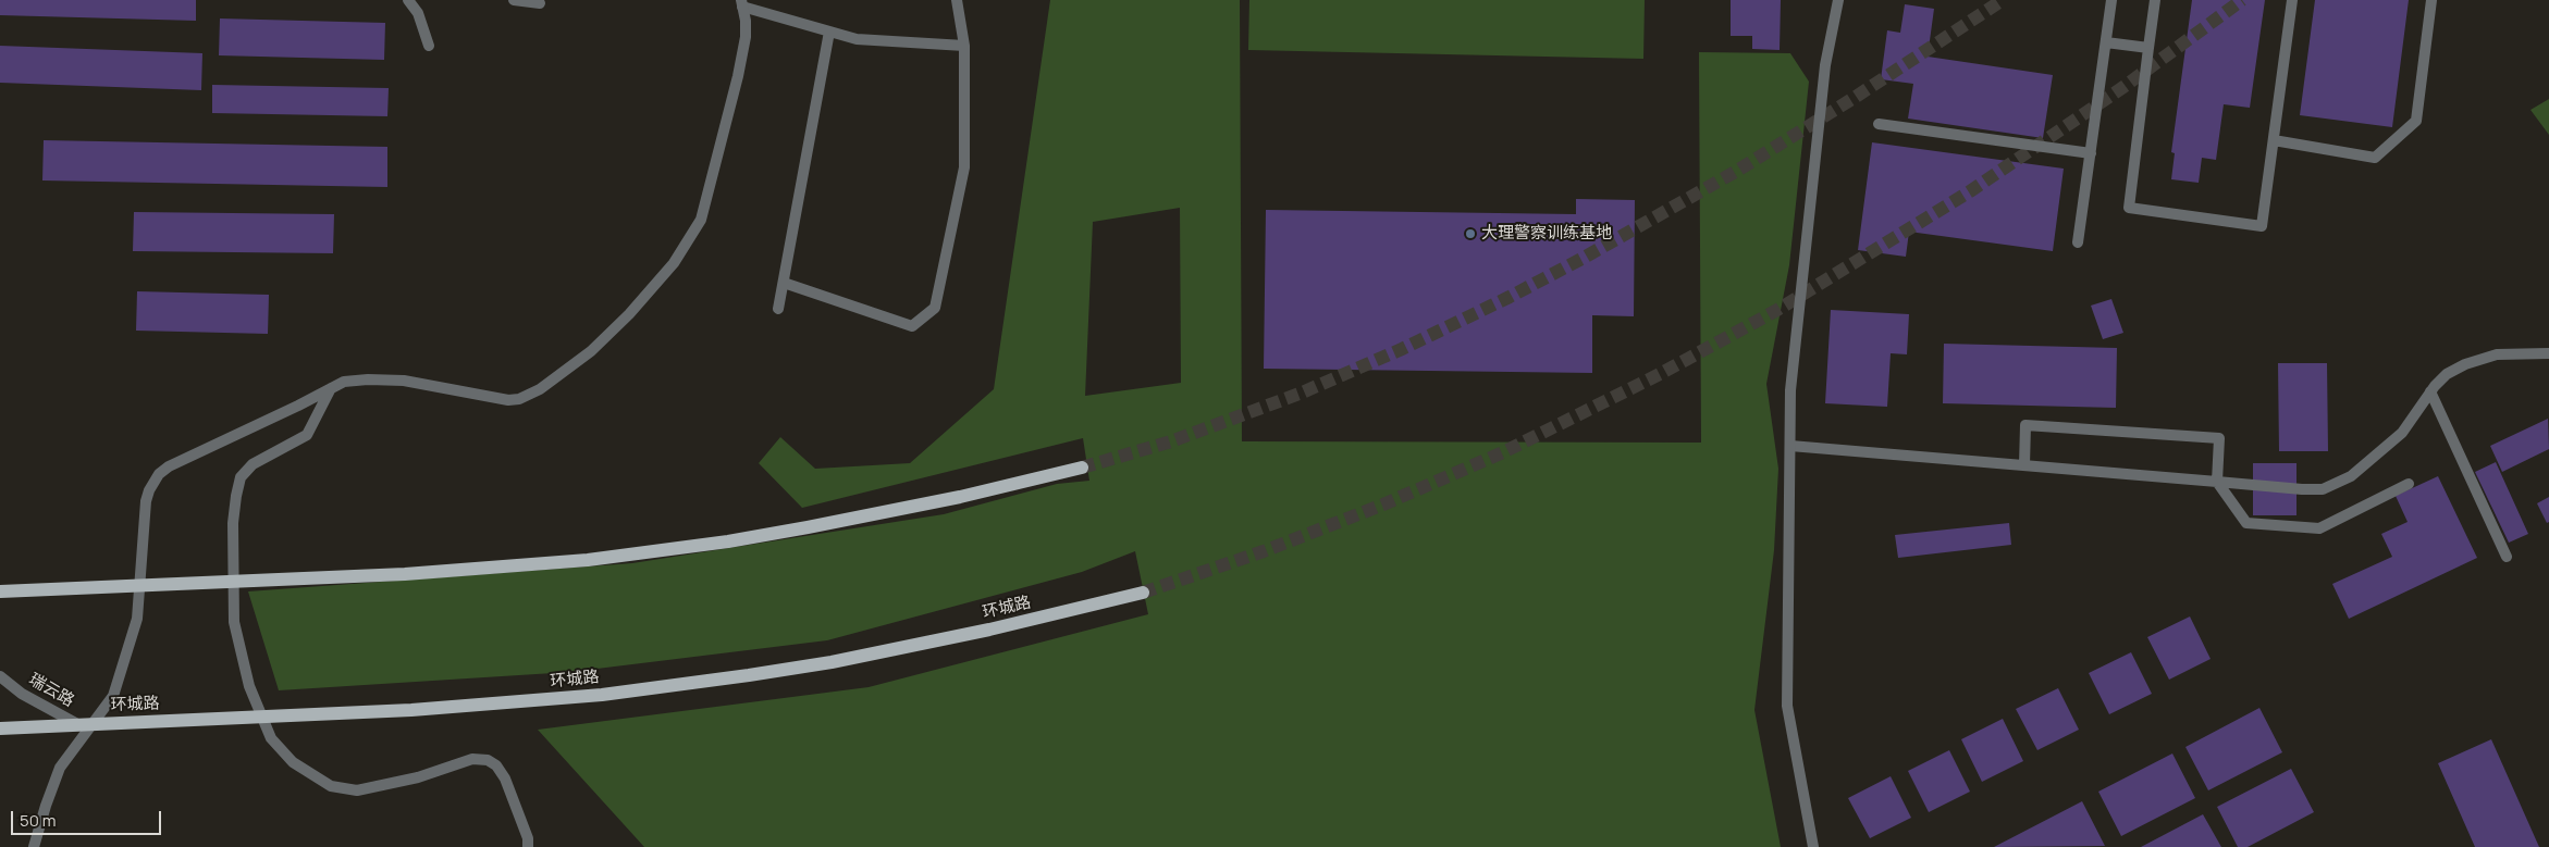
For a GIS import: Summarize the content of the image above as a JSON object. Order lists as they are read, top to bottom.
{
  "streets": {
    "main road": ["环城路"],
    "street": ["瑞云路"]
  },
  "places": ["大理警察训练基地"],
  "scale_bar": "50 m"
}
